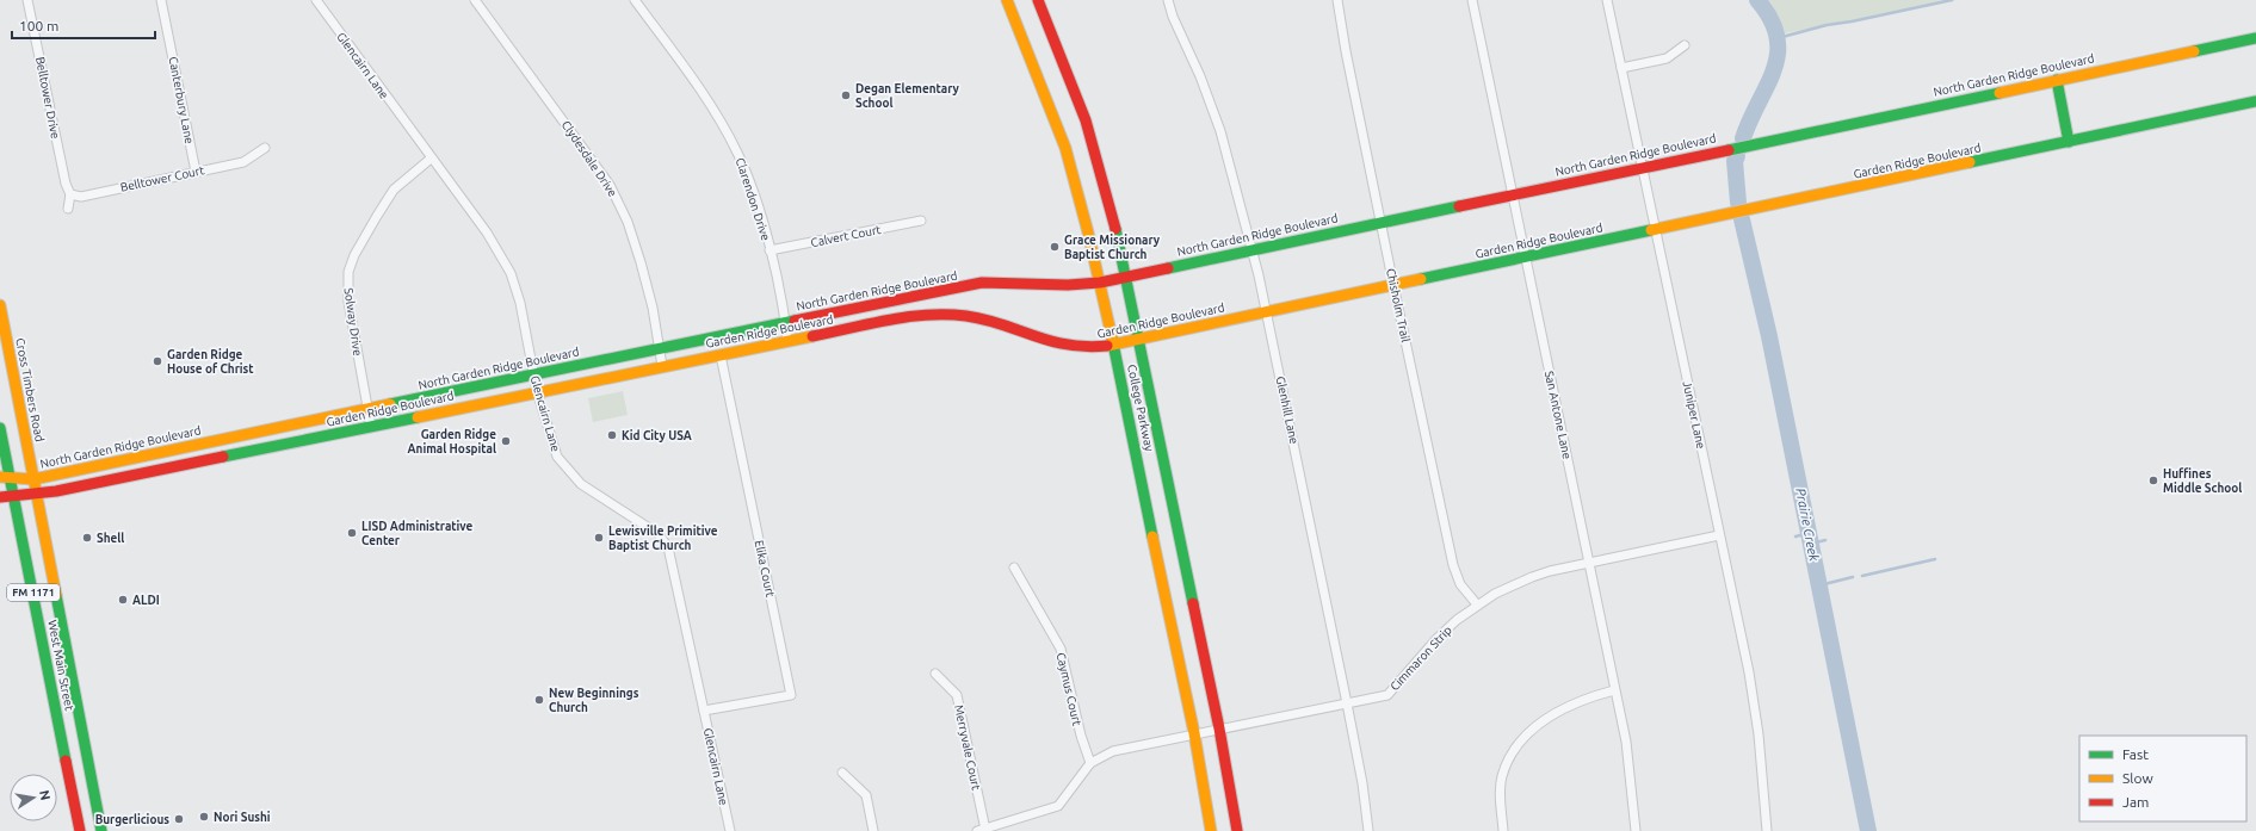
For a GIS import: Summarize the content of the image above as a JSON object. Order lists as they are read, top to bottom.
{
  "streets": {
    "main road": [
      "North Garden Ridge Boulevard",
      "Garden Ridge Boulevard",
      "Cross Timbers Road",
      "College Parkway",
      "FM 1171",
      "West Main Street"
    ],
    "street": [
      "Glencairn Lane",
      "Belltower Drive",
      "Canterbury Lane",
      "Clydesdale Drive",
      "Belltower Court",
      "Clarendon Drive",
      "Calvert Court",
      "Chisholm Trail",
      "Solway Drive",
      "Glenhill Lane",
      "San Antone Lane",
      "Juniper Lane",
      "Elika Court",
      "Cimmaron Strip",
      "Caymus Court",
      "Merryvale Court"
    ]
  },
  "crossings": [
    ["Glencairn Lane", "North Garden Ridge Boulevard"],
    ["Glencairn Lane", "Garden Ridge Boulevard"],
    ["Glencairn Lane", "Solway Drive"],
    ["Glencairn Lane", "Elika Court"],
    ["North Garden Ridge Boulevard", "Clydesdale Drive"],
    ["North Garden Ridge Boulevard", "Clarendon Drive"],
    ["North Garden Ridge Boulevard", "Chisholm Trail"],
    ["North Garden Ridge Boulevard", "Solway Drive"],
    ["North Garden Ridge Boulevard", "Cross Timbers Road"],
    ["North Garden Ridge Boulevard", "College Parkway"],
    ["North Garden Ridge Boulevard", "Glenhill Lane"],
    ["North Garden Ridge Boulevard", "San Antone Lane"],
    ["North Garden Ridge Boulevard", "Juniper Lane"],
    ["North Garden Ridge Boulevard", "FM 1171"],
    ["North Garden Ridge Boulevard", "West Main Street"],
    ["Belltower Drive", "Belltower Court"],
    ["Canterbury Lane", "Belltower Court"],
    ["Clydesdale Drive", "Garden Ridge Boulevard"],
    ["Garden Ridge Boulevard", "Clarendon Drive"],
    ["Garden Ridge Boulevard", "Chisholm Trail"],
    ["Garden Ridge Boulevard", "Solway Drive"],
    ["Garden Ridge Boulevard", "College Parkway"],
    ["Garden Ridge Boulevard", "Glenhill Lane"],
    ["Garden Ridge Boulevard", "San Antone Lane"],
    ["Garden Ridge Boulevard", "Juniper Lane"],
    ["Garden Ridge Boulevard", "Elika Court"],
    ["Garden Ridge Boulevard", "West Main Street"],
    ["Clarendon Drive", "Calvert Court"],
    ["Chisholm Trail", "Cimmaron Strip"],
    ["Cross Timbers Road", "West Main Street"],
    ["College Parkway", "Cimmaron Strip"],
    ["Glenhill Lane", "Cimmaron Strip"],
    ["San Antone Lane", "Cimmaron Strip"],
    ["Juniper Lane", "Cimmaron Strip"],
    ["FM 1171", "West Main Street"],
    ["Cimmaron Strip", "Caymus Court"]
  ],
  "water": ["Prairie Creek"],
  "places": [
    "Degan Elementary School",
    "Grace Missionary Baptist Church",
    "Garden Ridge House of Christ",
    "Kid City USA",
    "Garden Ridge Animal Hospital",
    "Huffines Middle School",
    "LISD Administrative Center",
    "Shell",
    "Lewisville Primitive Baptist Church",
    "ALDI",
    "New Beginnings Church",
    "Nori Sushi",
    "Burgerlicious"
  ],
  "legend": ["Fast", "Slow", "Jam"],
  "scale_bar": "100 m",
  "north": "right"
}
